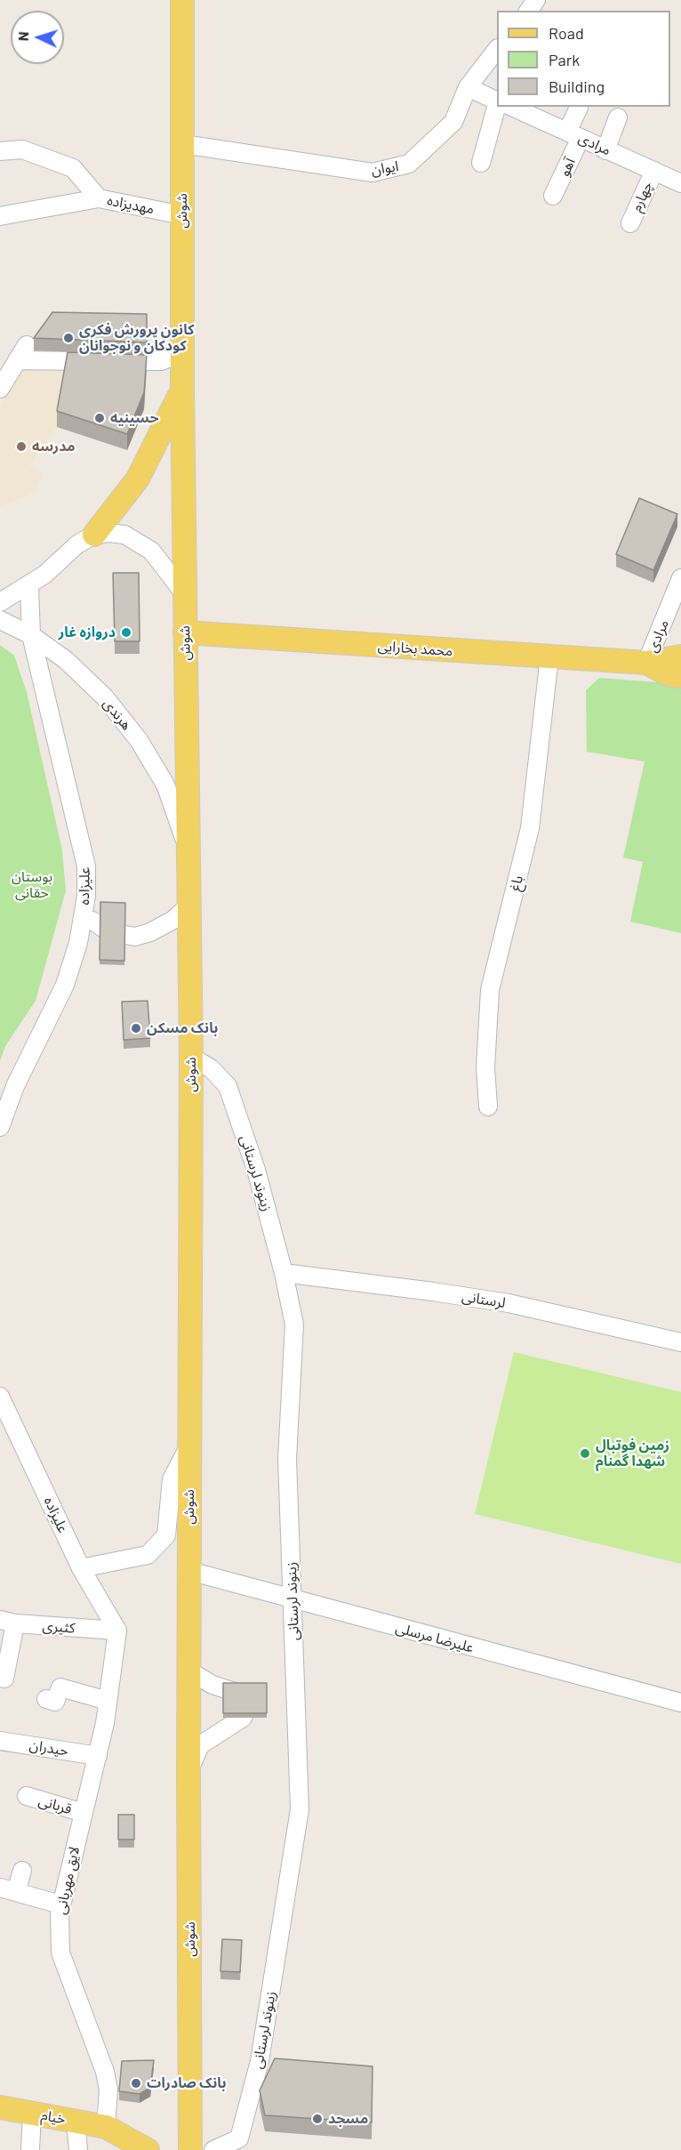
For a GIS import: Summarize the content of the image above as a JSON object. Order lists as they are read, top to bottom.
{
  "streets": {
    "main road": ["شوش", "محمد بخارایی", "خیام"],
    "street": [
      "مرادی",
      "آهو",
      "ایوان",
      "چهارم",
      "مهدیزاده",
      "هرندی",
      "باغ",
      "علیزاده",
      "زینوند لرستانی",
      "لرستانی",
      "کثیری",
      "علیرضا مرسلی",
      "حیدران",
      "قربانی",
      "لایق مهربانی"
    ]
  },
  "crossings": [
    ["مرادی", "آهو"],
    ["مرادی", "چهارم"],
    ["مرادی", "محمد بخارایی"],
    ["ایوان", "شوش"],
    ["مهدیزاده", "شوش"],
    ["شوش", "محمد بخارایی"],
    ["شوش", "هرندی"],
    ["شوش", "زینوند لرستانی"],
    ["شوش", "علیرضا مرسلی"],
    ["محمد بخارایی", "باغ"],
    ["هرندی", "علیزاده"],
    ["علیزاده", "کثیری"],
    ["علیزاده", "لایق مهربانی"],
    ["زینوند لرستانی", "لرستانی"],
    ["زینوند لرستانی", "علیرضا مرسلی"],
    ["کثیری", "لایق مهربانی"],
    ["حیدران", "لایق مهربانی"],
    ["قربانی", "لایق مهربانی"],
    ["لایق مهربانی", "خیام"]
  ],
  "parks": ["بوستان حقانی"],
  "places": [
    "کانون پرورش فکری کودکان و نوجوانان",
    "حسینیه",
    "مدرسه",
    "دروازه غار",
    "بانک مسکن",
    "زمین فوتبال شهدا گمنام",
    "بانک صادرات",
    "مسجد"
  ],
  "legend": ["Road", "Park", "Building"],
  "north": "left"
}
